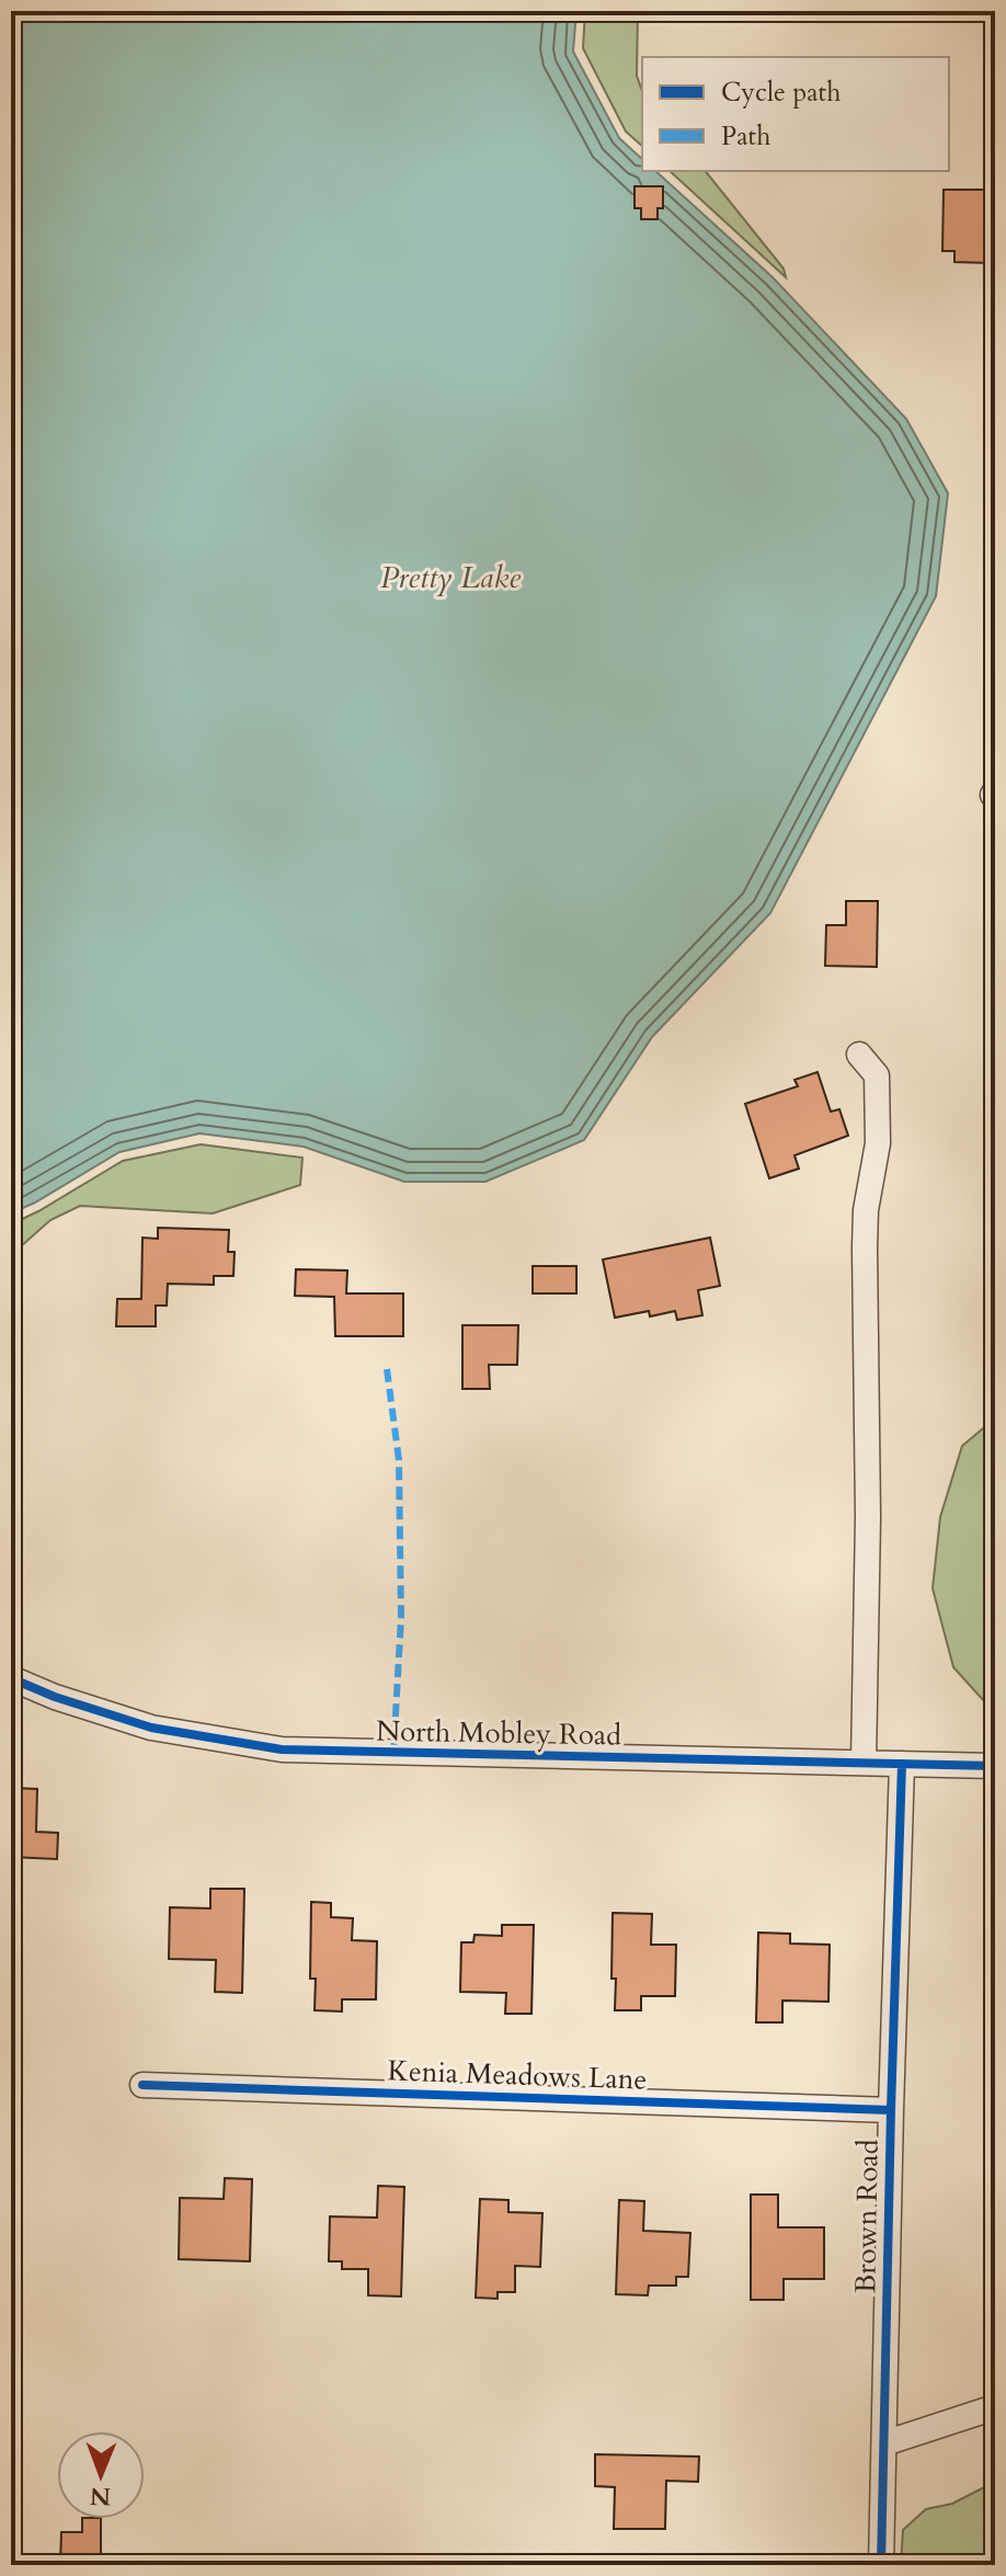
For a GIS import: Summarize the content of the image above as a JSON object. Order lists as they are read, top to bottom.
{
  "streets": {
    "street": ["North Mobley Road", "Kenia Meadows Lane", "Brown Road"]
  },
  "crossings": [
    ["North Mobley Road", "Brown Road"],
    ["Kenia Meadows Lane", "Brown Road"]
  ],
  "water": ["Pretty Lake"],
  "legend": ["Cycle path", "Path"],
  "north": "bottom"
}
